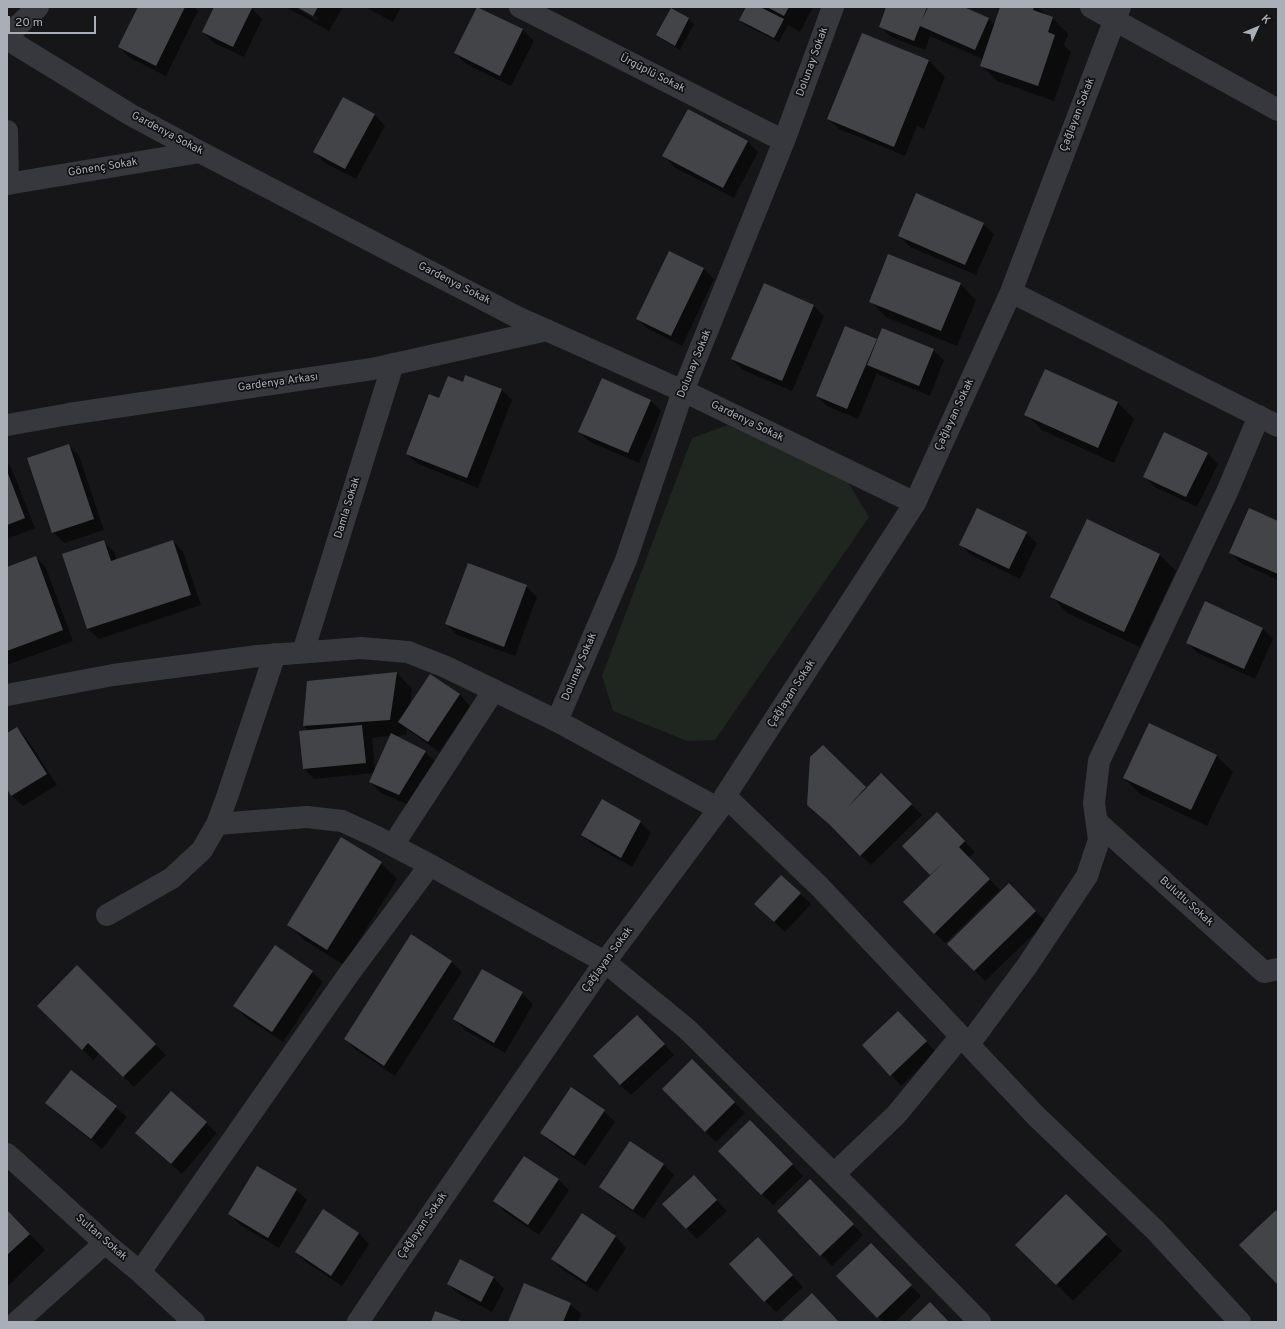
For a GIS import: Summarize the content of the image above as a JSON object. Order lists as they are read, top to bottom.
{
  "streets": {
    "street": [
      "Dolunay Sokak",
      "Ürgüplü Sokak",
      "Çağlayan Sokak",
      "Gardenya Sokak",
      "Gönenç Sokak",
      "Gardenya Arkası",
      "Damla Sokak",
      "Bulutlu Sokak",
      "Sultan Sokak"
    ]
  },
  "crossings": [
    ["Dolunay Sokak", "Ürgüplü Sokak"],
    ["Dolunay Sokak", "Gardenya Sokak"],
    ["Çağlayan Sokak", "Gardenya Sokak"],
    ["Gardenya Sokak", "Gönenç Sokak"],
    ["Gardenya Sokak", "Gardenya Arkası"],
    ["Gardenya Arkası", "Damla Sokak"]
  ],
  "scale_bar": "20 m",
  "north": "top right"
}
